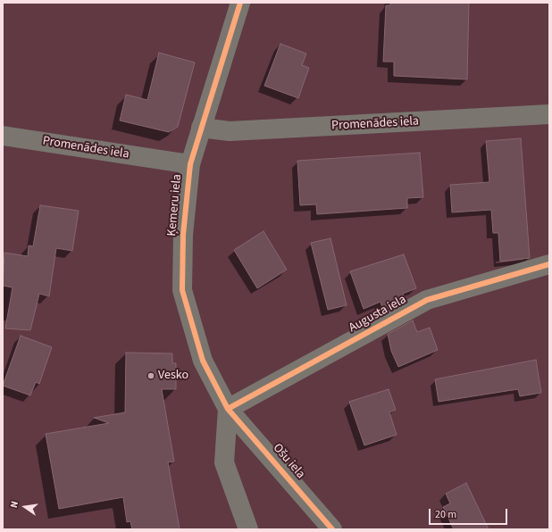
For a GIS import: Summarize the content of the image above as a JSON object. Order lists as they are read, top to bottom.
{
  "streets": {
    "street": [
      "Promenādes iela",
      "Ķemeru iela",
      "Augusta iela",
      "Ošu iela"
    ]
  },
  "crossings": [
    ["Promenādes iela", "Ķemeru iela"],
    ["Ķemeru iela", "Augusta iela"],
    ["Ķemeru iela", "Ošu iela"],
    ["Augusta iela", "Ošu iela"]
  ],
  "places": ["Vesko"],
  "scale_bar": "20 m",
  "north": "left"
}
